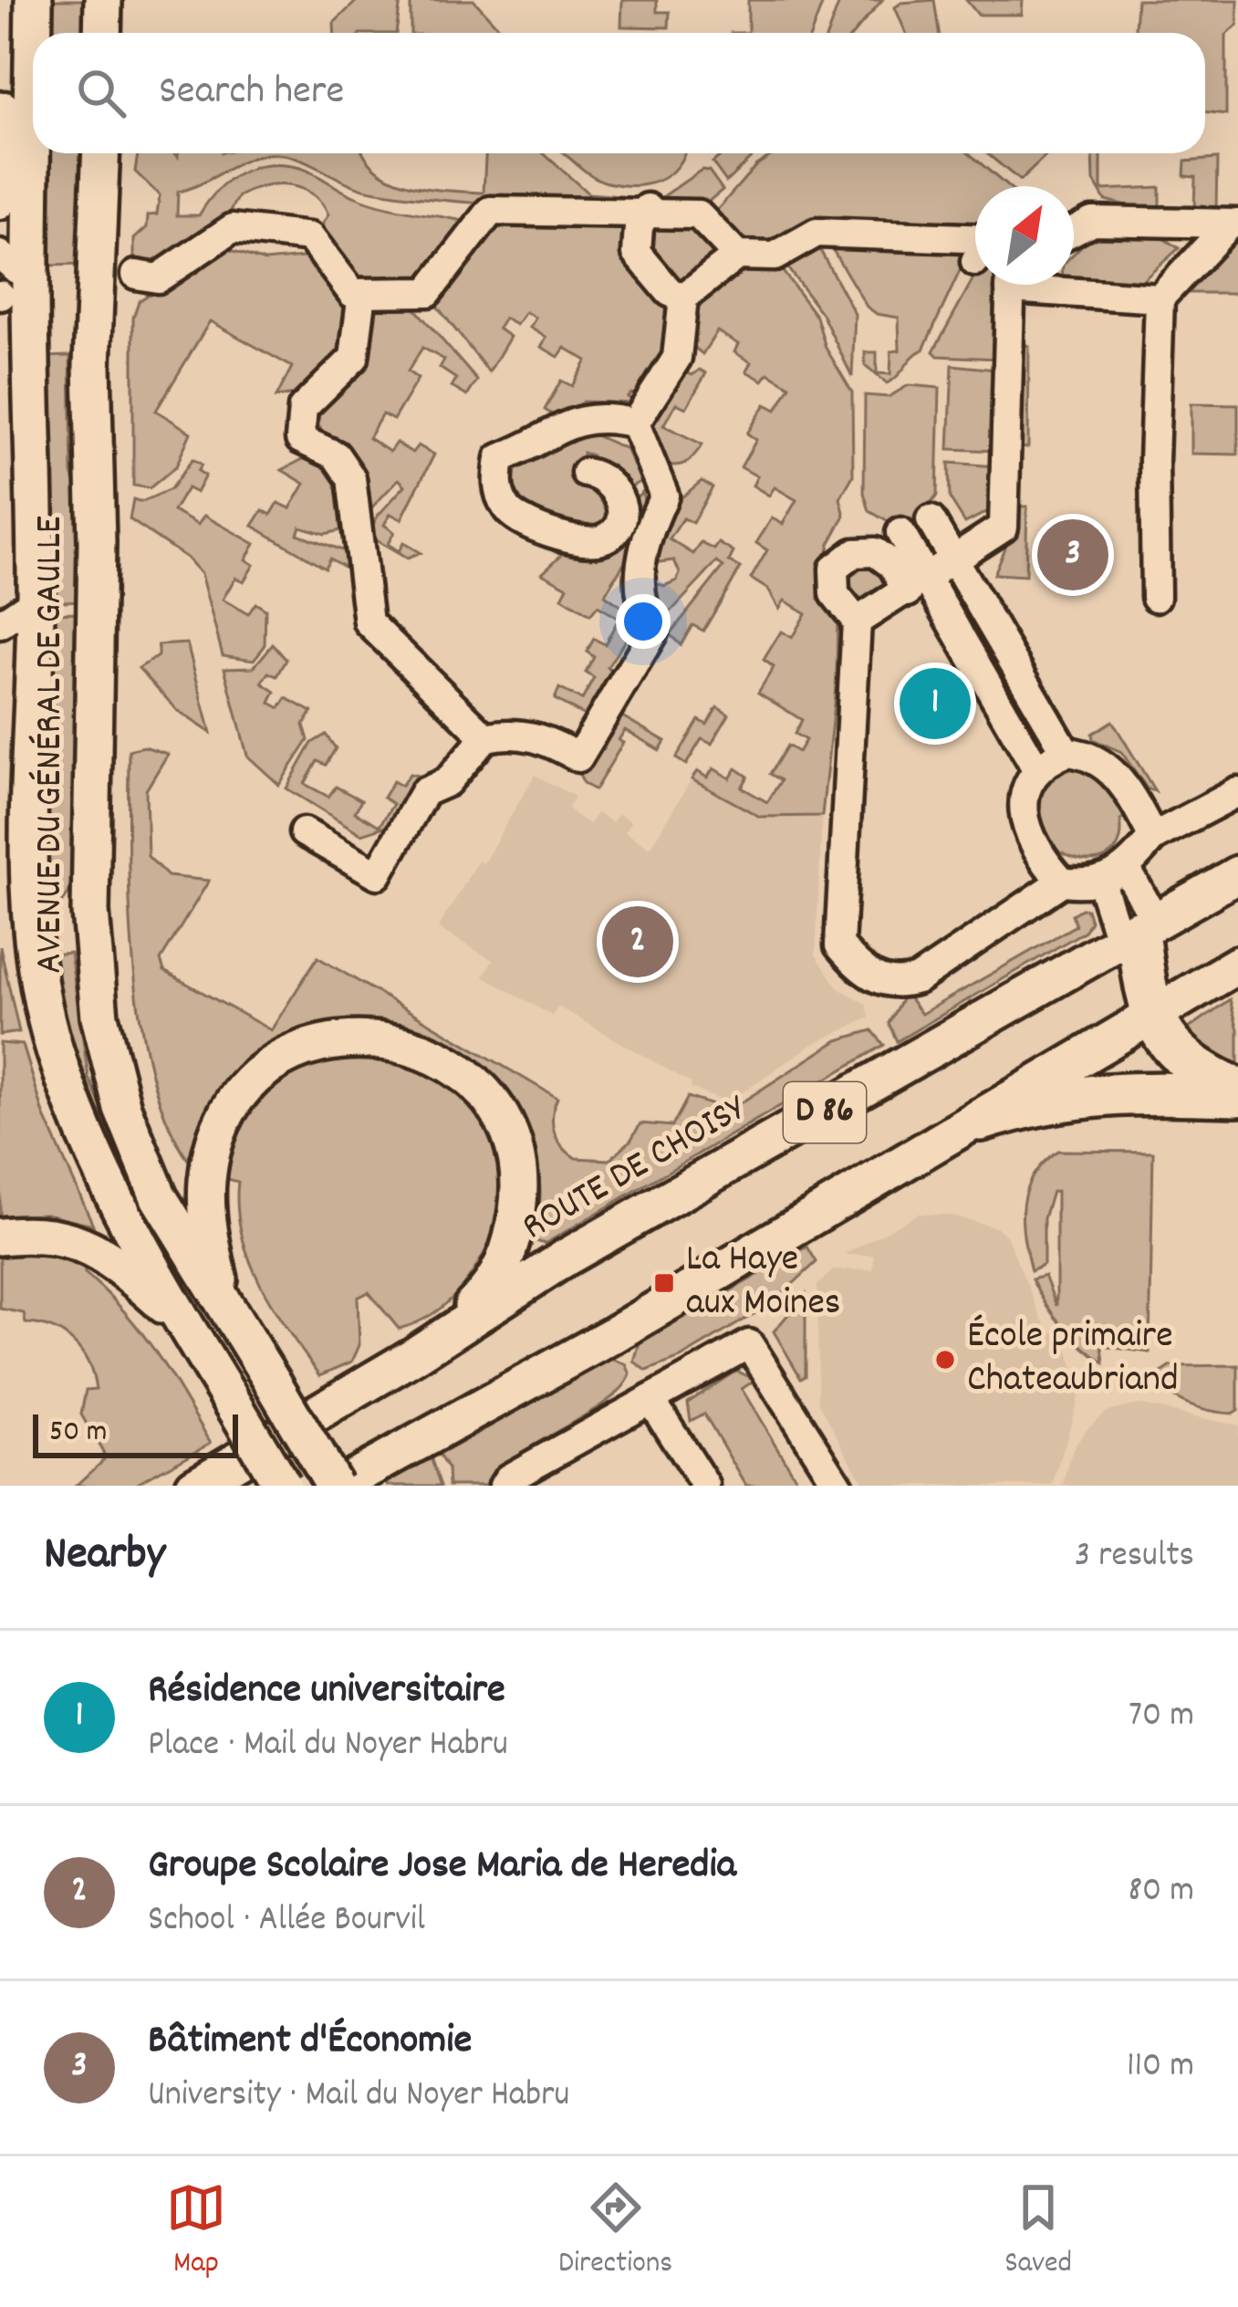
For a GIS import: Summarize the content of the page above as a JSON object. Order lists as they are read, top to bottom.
{
  "streets": {
    "main road": ["AVENUE DU GÉNÉRAL DE GAULLE", "D 86", "ROUTE DE CHOISY"]
  },
  "crossings": [
    ["AVENUE DU GÉNÉRAL DE GAULLE", "D 86"]
  ],
  "places": {
    "transit": ["La Haye aux Moines"],
    "other": ["École primaire Chateaubriand"]
  },
  "scale_bar": "50 m",
  "north": "top right",
  "page": {
    "search": "Search here",
    "pins": ["3", "1", "2"],
    "scale": "50 m",
    "heading": ["Nearby", "3 results"],
    "list": [
      {
        "mark": "1",
        "name": "Résidence universitaire",
        "note": "Place · Mail du Noyer Habru",
        "value": "70 m"
      },
      {
        "mark": "2",
        "name": "Groupe Scolaire Jose Maria de Heredia",
        "note": "School · Allée Bourvil",
        "value": "80 m"
      },
      {
        "mark": "3",
        "name": "Bâtiment d'Économie",
        "note": "University · Mail du Noyer Habru",
        "value": "110 m"
      }
    ],
    "nav": ["Map", "Directions", "Saved"]
  }
}
